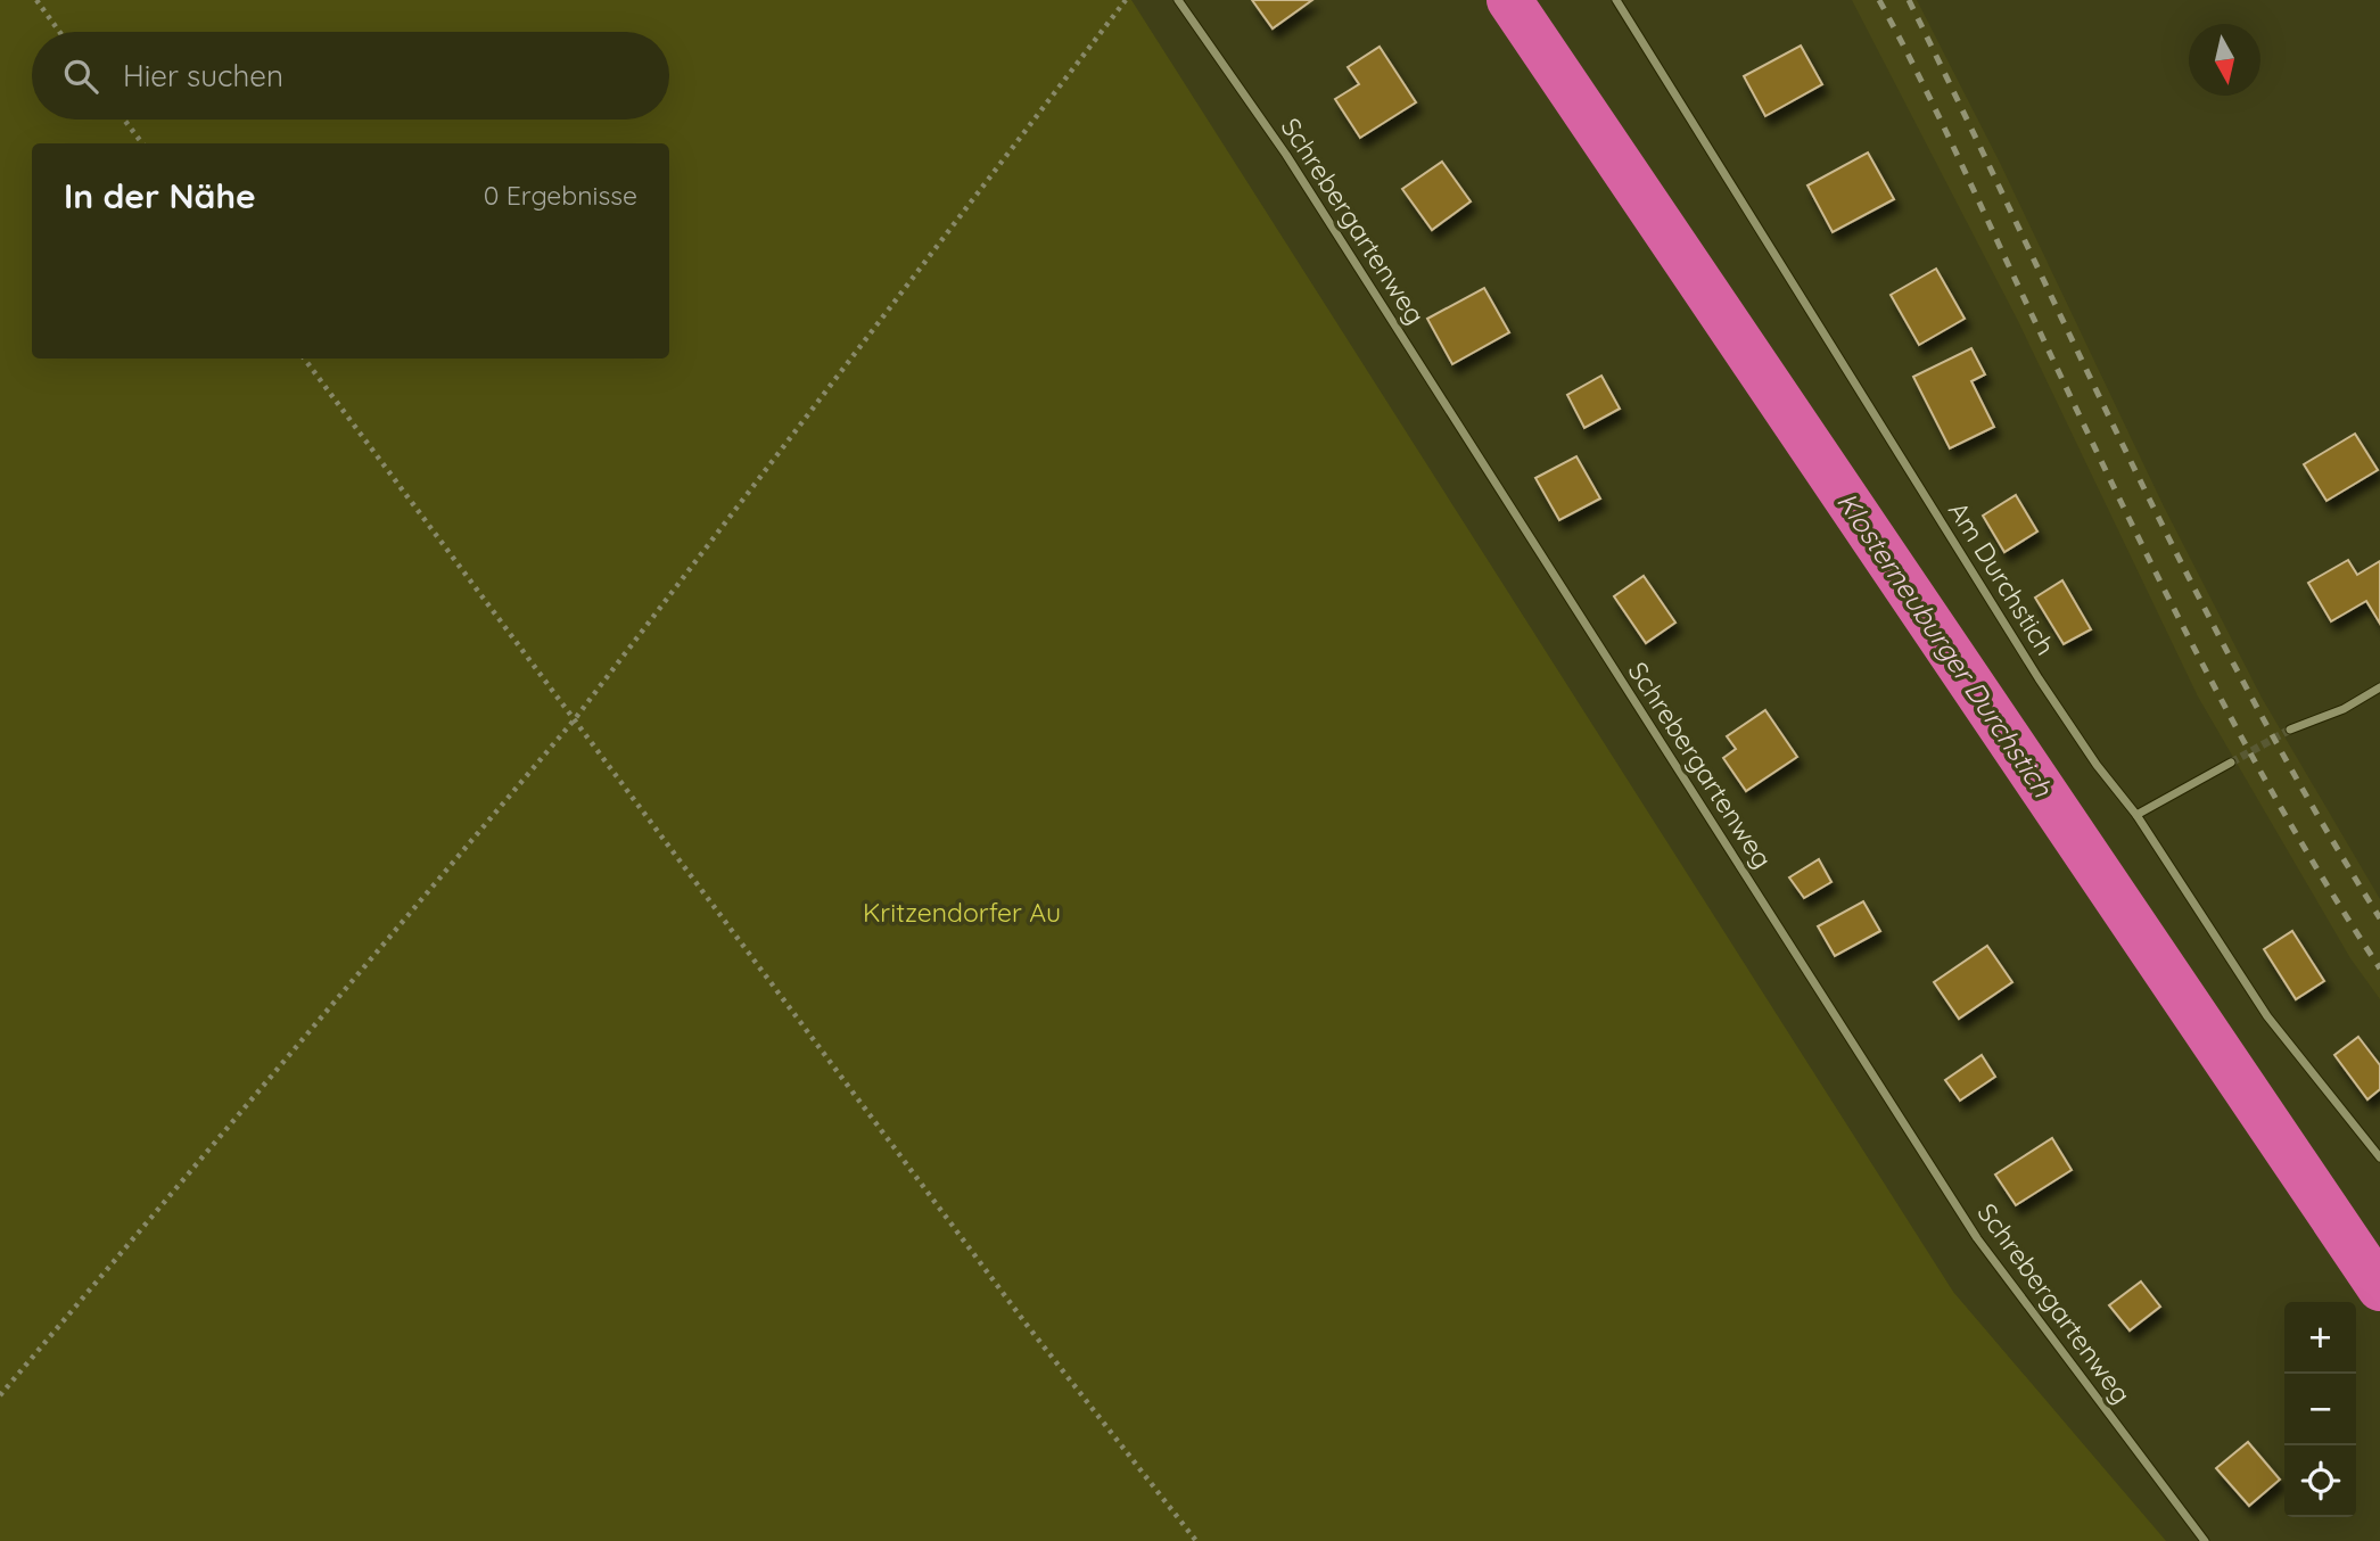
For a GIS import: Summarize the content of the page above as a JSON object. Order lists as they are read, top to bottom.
{
  "streets": {
    "street": ["Schrebergartenweg", "Am Durchstich"]
  },
  "water": ["Klosterneuburger Durchstich"],
  "parks": ["Kritzendorfer Au"],
  "north": "bottom",
  "page": {
    "search": "Hier suchen",
    "heading": ["In der Nähe", "0 Ergebnisse"],
    "map_buttons": ["+", "−"]
  }
}
